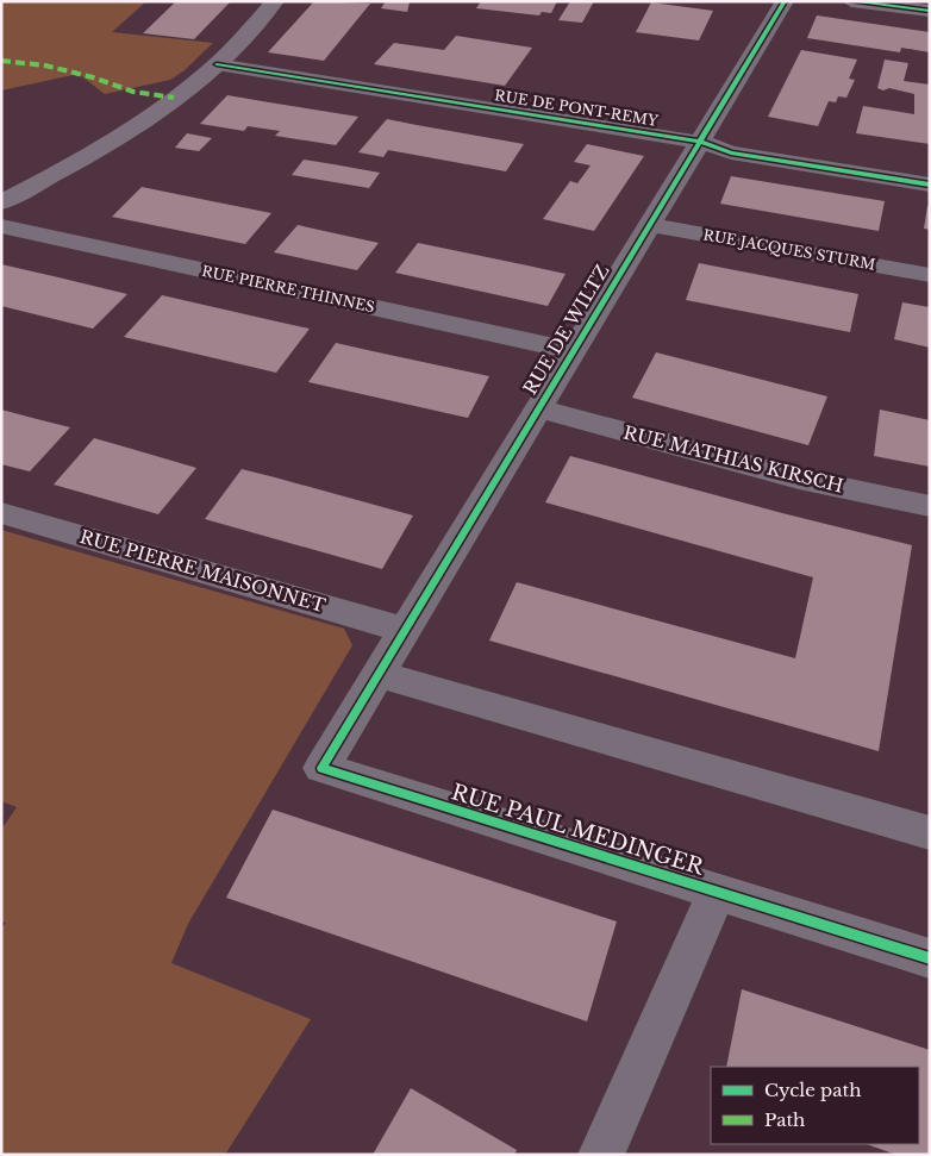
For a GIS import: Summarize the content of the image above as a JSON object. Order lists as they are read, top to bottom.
{
  "streets": {
    "street": [
      "RUE DE PONT-REMY",
      "RUE JACQUES STURM",
      "RUE PIERRE THINNES",
      "RUE DE WILTZ",
      "RUE MATHIAS KIRSCH",
      "RUE PIERRE MAISONNET",
      "RUE PAUL MEDINGER"
    ]
  },
  "crossings": [
    ["RUE DE PONT-REMY", "RUE DE WILTZ"],
    ["RUE JACQUES STURM", "RUE DE WILTZ"],
    ["RUE PIERRE THINNES", "RUE DE WILTZ"],
    ["RUE DE WILTZ", "RUE MATHIAS KIRSCH"],
    ["RUE DE WILTZ", "RUE PIERRE MAISONNET"],
    ["RUE DE WILTZ", "RUE PAUL MEDINGER"]
  ],
  "legend": ["Cycle path", "Path"]
}
